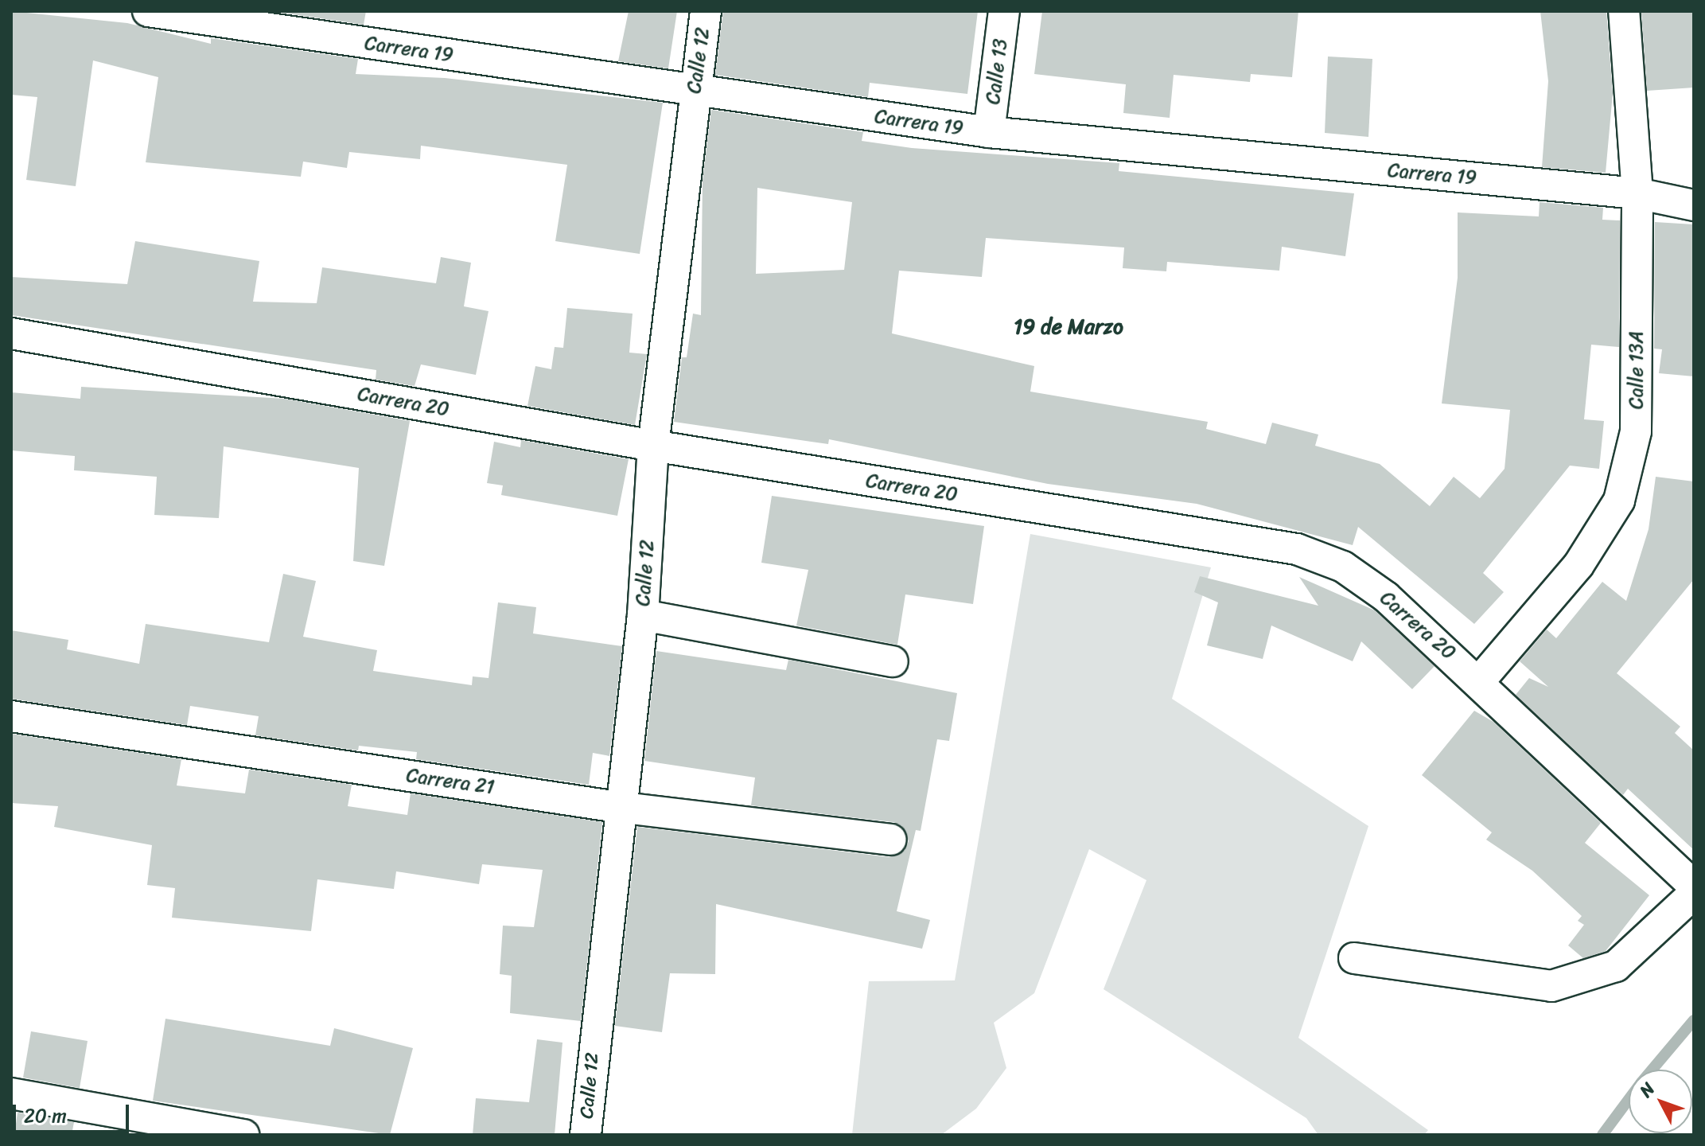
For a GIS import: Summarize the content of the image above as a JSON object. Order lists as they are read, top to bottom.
{
  "streets": {
    "street": [
      "Carrera 19",
      "Calle 12",
      "Calle 13",
      "Calle 13A",
      "Carrera 20",
      "Carrera 21"
    ]
  },
  "crossings": [
    ["Carrera 19", "Calle 12"],
    ["Carrera 19", "Calle 13"],
    ["Carrera 19", "Calle 13A"],
    ["Calle 12", "Carrera 20"],
    ["Calle 12", "Carrera 21"],
    ["Calle 13A", "Carrera 20"]
  ],
  "districts": ["19 de Marzo"],
  "scale_bar": "20 m",
  "north": "top left"
}
